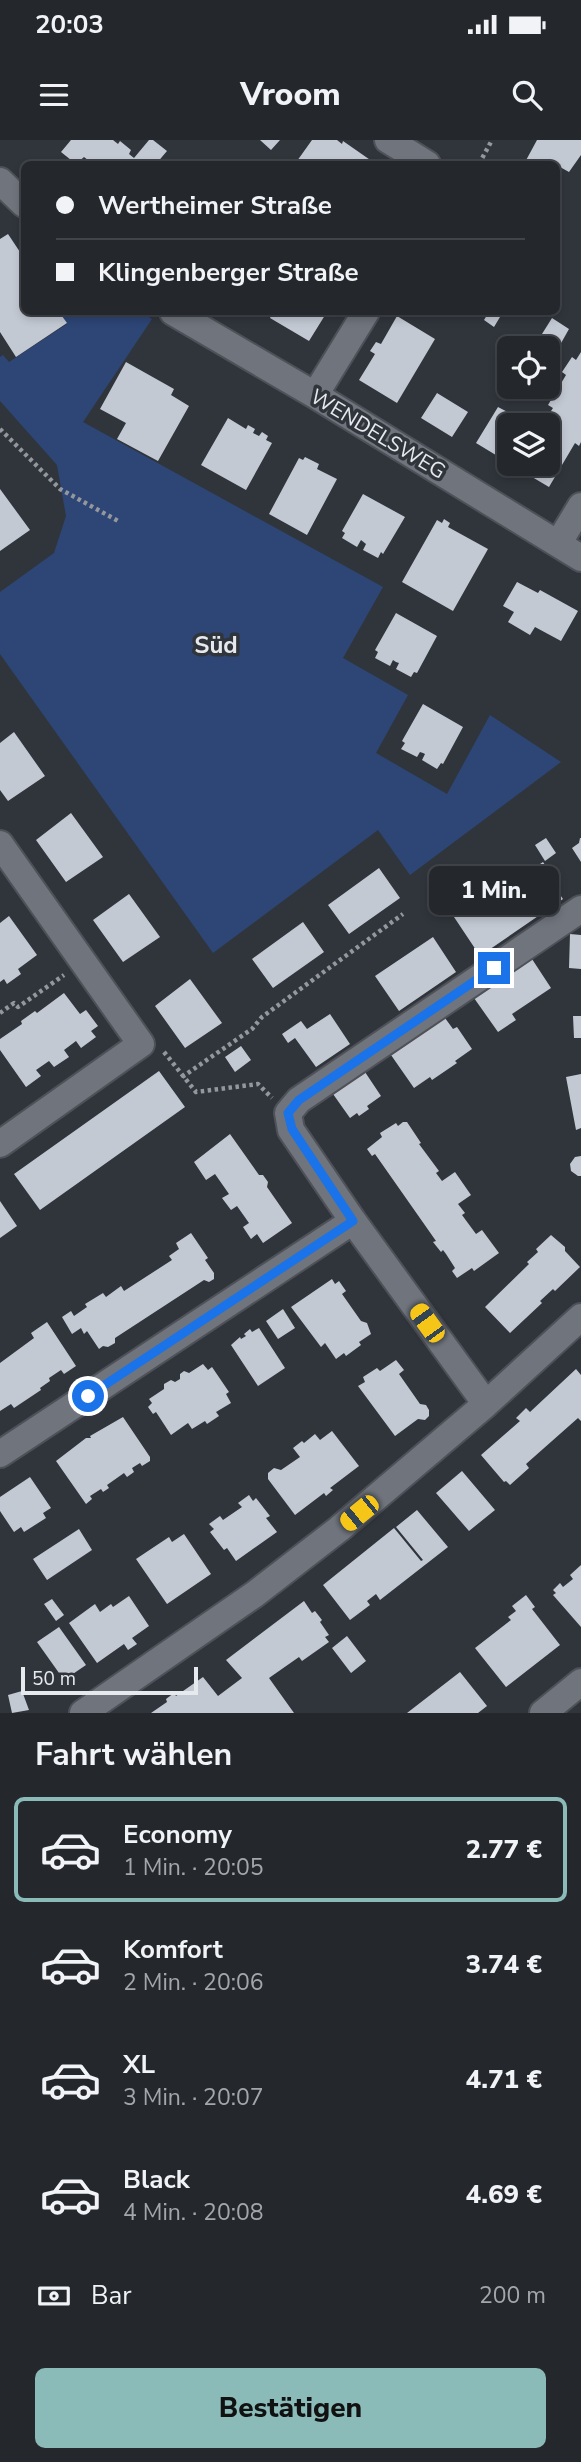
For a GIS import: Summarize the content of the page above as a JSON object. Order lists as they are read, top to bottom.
{
  "streets": {
    "street": ["WENDELSWEG"]
  },
  "districts": ["Süd"],
  "scale_bar": "50 m",
  "page": {
    "status": "20:03",
    "header": "Vroom",
    "banner": ["Wertheimer Straße", "Klingenberger Straße"],
    "bubble": "1 Min.",
    "scale": "50 m",
    "heading": "Fahrt wählen",
    "list": [
      {
        "name": "Economy",
        "note": "1 Min. · 20:05",
        "value": "2.77 €"
      },
      {
        "name": "Komfort",
        "note": "2 Min. · 20:06",
        "value": "3.74 €"
      },
      {
        "name": "XL",
        "note": "3 Min. · 20:07",
        "value": "4.71 €"
      },
      {
        "name": "Black",
        "note": "4 Min. · 20:08",
        "value": "4.69 €"
      }
    ],
    "pay": ["Bar", "200 m"],
    "buttons": "Bestätigen"
  }
}
